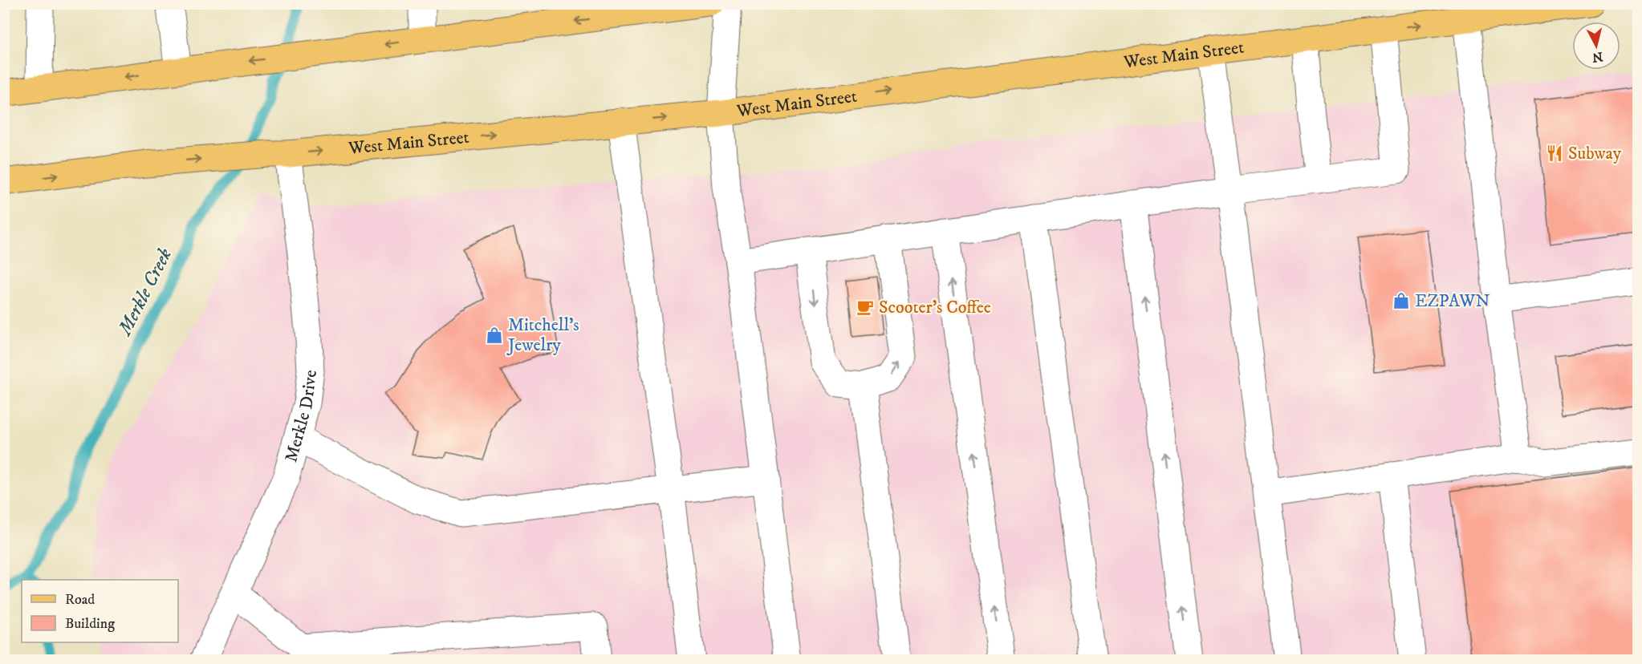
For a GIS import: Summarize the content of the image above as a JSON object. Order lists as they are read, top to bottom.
{
  "streets": {
    "main road": ["West Main Street"],
    "street": ["Merkle Drive"]
  },
  "crossings": [
    ["West Main Street", "Merkle Drive"]
  ],
  "water": ["Merkle Creek"],
  "places": {
    "restaurant": ["Subway"],
    "shop": ["EZPAWN", "Mitchell's Jewelry"],
    "cafe": ["Scooter's Coffee"]
  },
  "legend": ["Road", "Building"],
  "north": "bottom"
}
